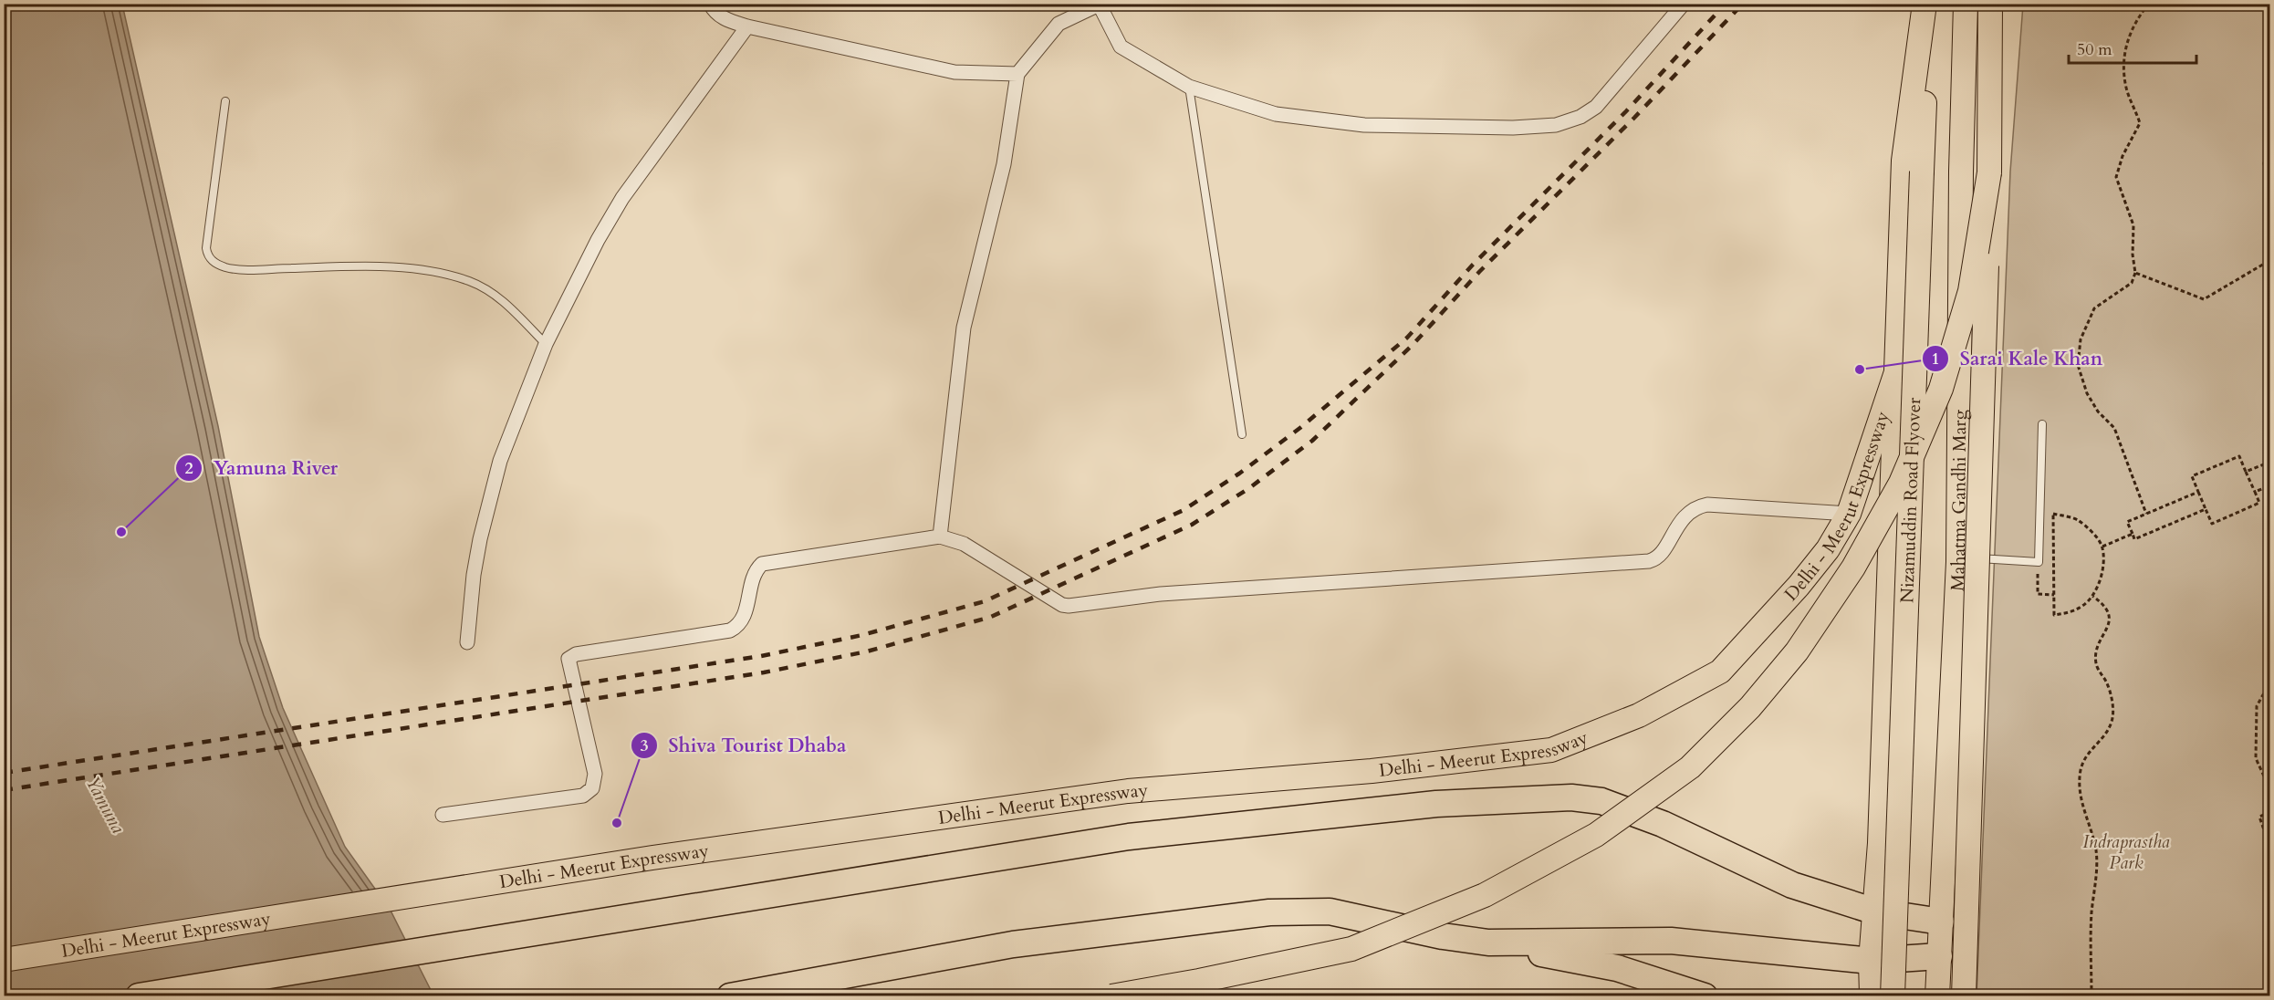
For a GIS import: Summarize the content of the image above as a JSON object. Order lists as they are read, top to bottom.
{
  "streets": {
    "highway": ["Nizamuddin Road Flyover", "Mahatma Gandhi Marg", "Delhi - Meerut Expressway"]
  },
  "water": ["Yamuna"],
  "parks": ["Indraprastha Park"],
  "places": ["Sarai Kale Khan", "Yamuna River", "Shiva Tourist Dhaba"],
  "scale_bar": "50 m"
}
